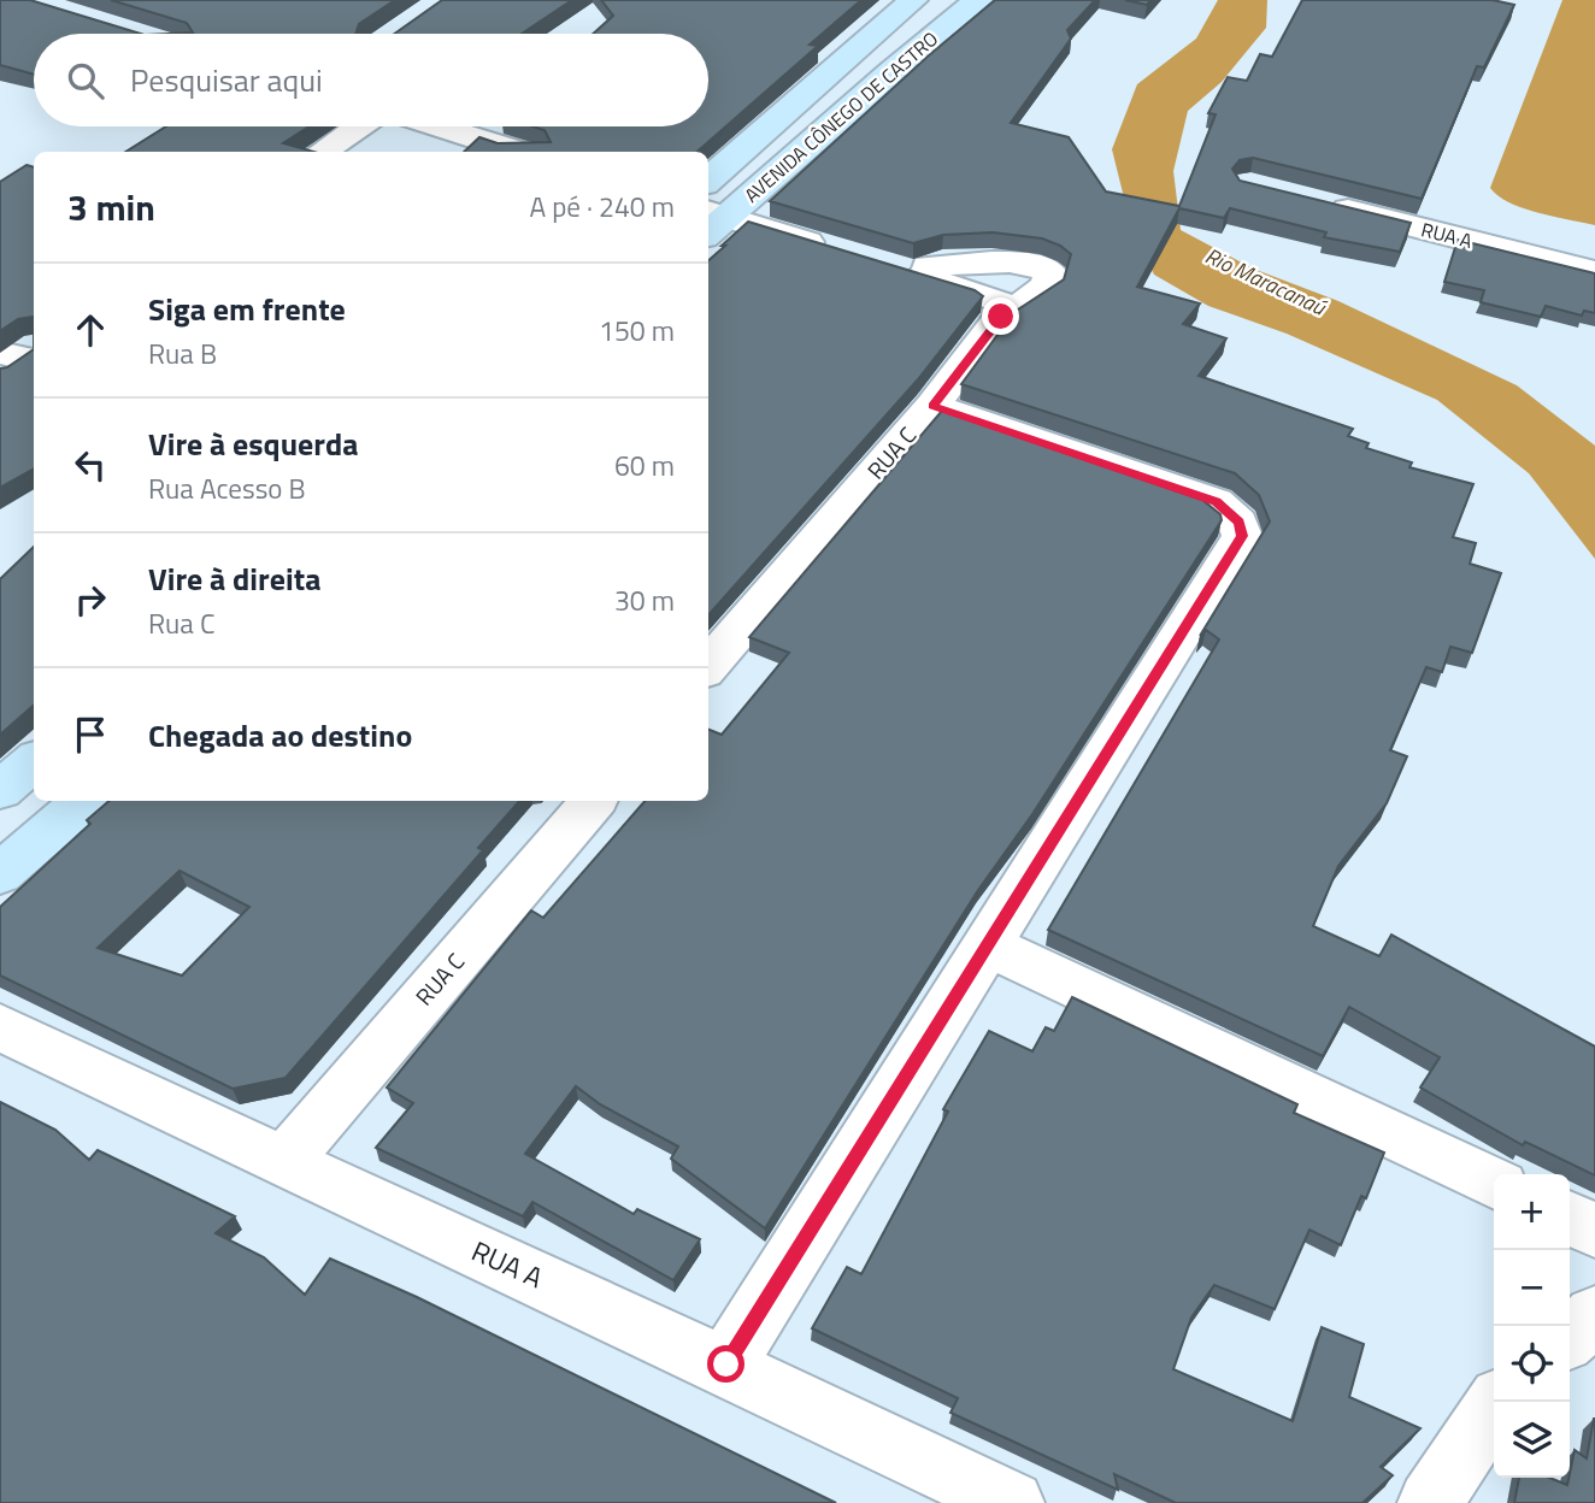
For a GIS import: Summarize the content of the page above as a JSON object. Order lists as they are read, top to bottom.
{
  "streets": {
    "main road": ["AVENIDA CÔNEGO DE CASTRO"],
    "street": ["RUA A", "RUA C"]
  },
  "crossings": [
    ["RUA A", "RUA C"]
  ],
  "water": ["Rio Maracanaú"],
  "page": {
    "search": "Pesquisar aqui",
    "heading": ["3 min", "A pé · 240 m"],
    "list": [
      ["Siga em frente", "Rua B", "150 m"],
      ["Vire à esquerda", "Rua Acesso B", "60 m"],
      ["Vire à direita", "Rua C", "30 m"],
      "Chegada ao destino"
    ],
    "map_buttons": ["+", "−"]
  }
}
